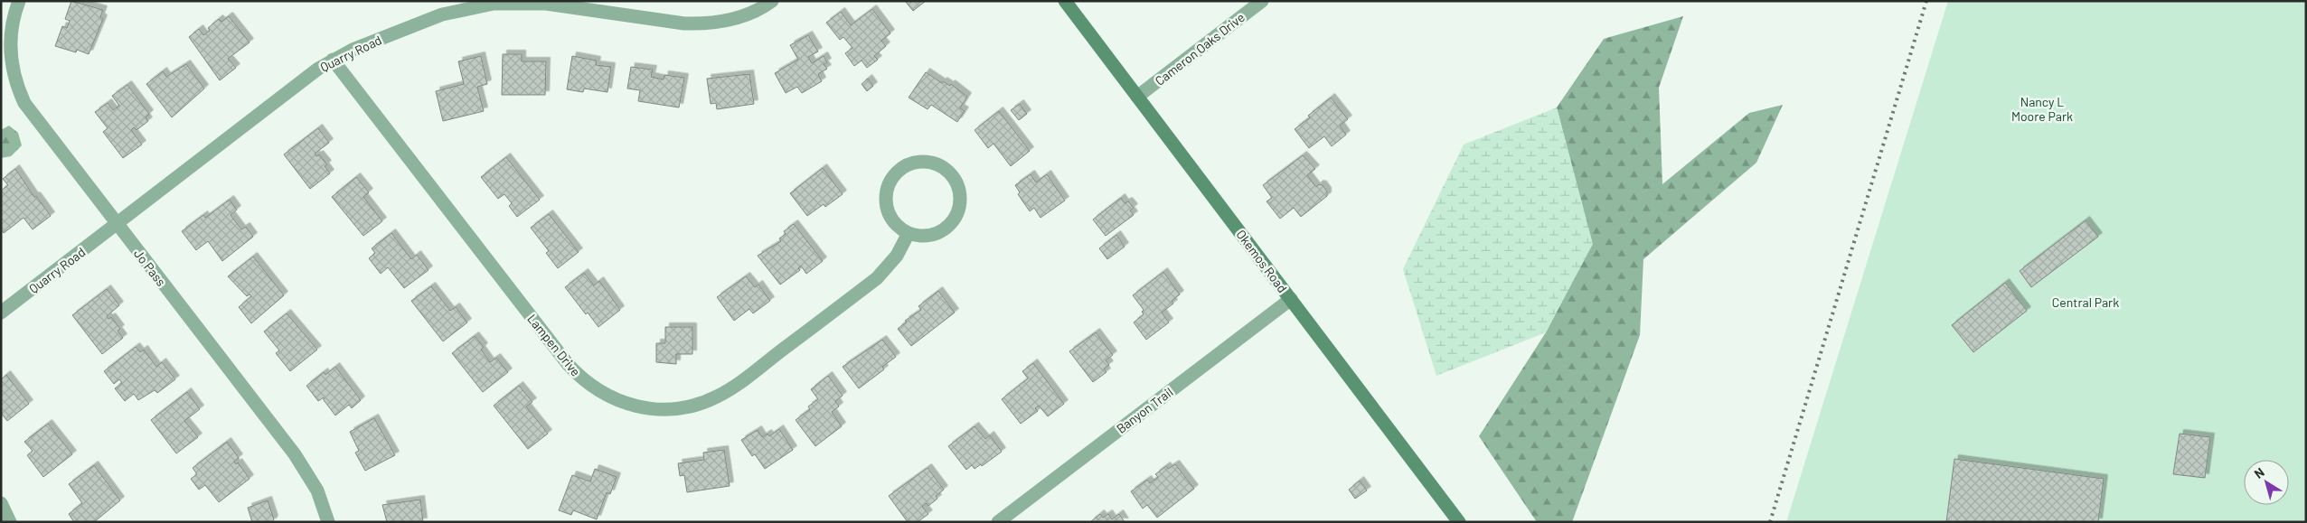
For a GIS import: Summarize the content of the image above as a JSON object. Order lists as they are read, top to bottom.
{
  "streets": {
    "street": [
      "Cameron Oaks Drive",
      "Quarry Road",
      "Okemos Road",
      "Jo Pass",
      "Lampen Drive",
      "Banyon Trail"
    ]
  },
  "crossings": [
    ["Cameron Oaks Drive", "Okemos Road"],
    ["Quarry Road", "Jo Pass"],
    ["Quarry Road", "Lampen Drive"],
    ["Okemos Road", "Banyon Trail"]
  ],
  "parks": ["Nancy L Moore Park", "Central Park"],
  "north": "top left"
}
